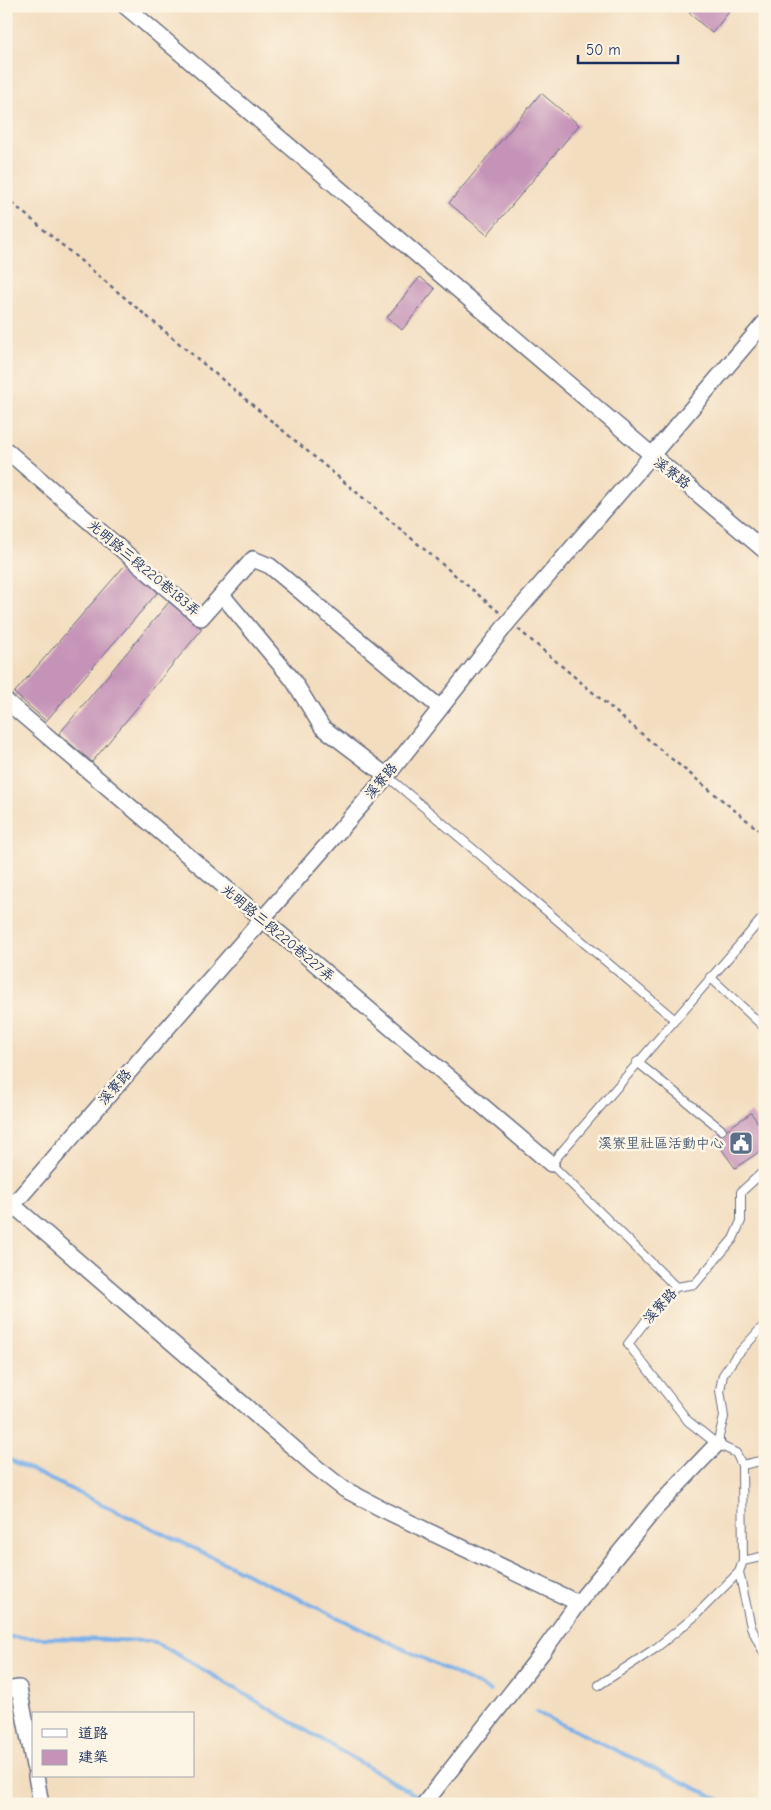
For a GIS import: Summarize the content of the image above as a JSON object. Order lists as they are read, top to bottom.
{
  "streets": {
    "street": ["溪寮路", "光明路三段220巷183弄", "光明路三段220巷227弄"]
  },
  "crossings": [
    ["溪寮路", "光明路三段220巷183弄"],
    ["溪寮路", "光明路三段220巷227弄"]
  ],
  "places": {
    "public building": ["溪寮里社區活動中心"]
  },
  "legend": ["道路", "建築"],
  "scale_bar": "50 m"
}
